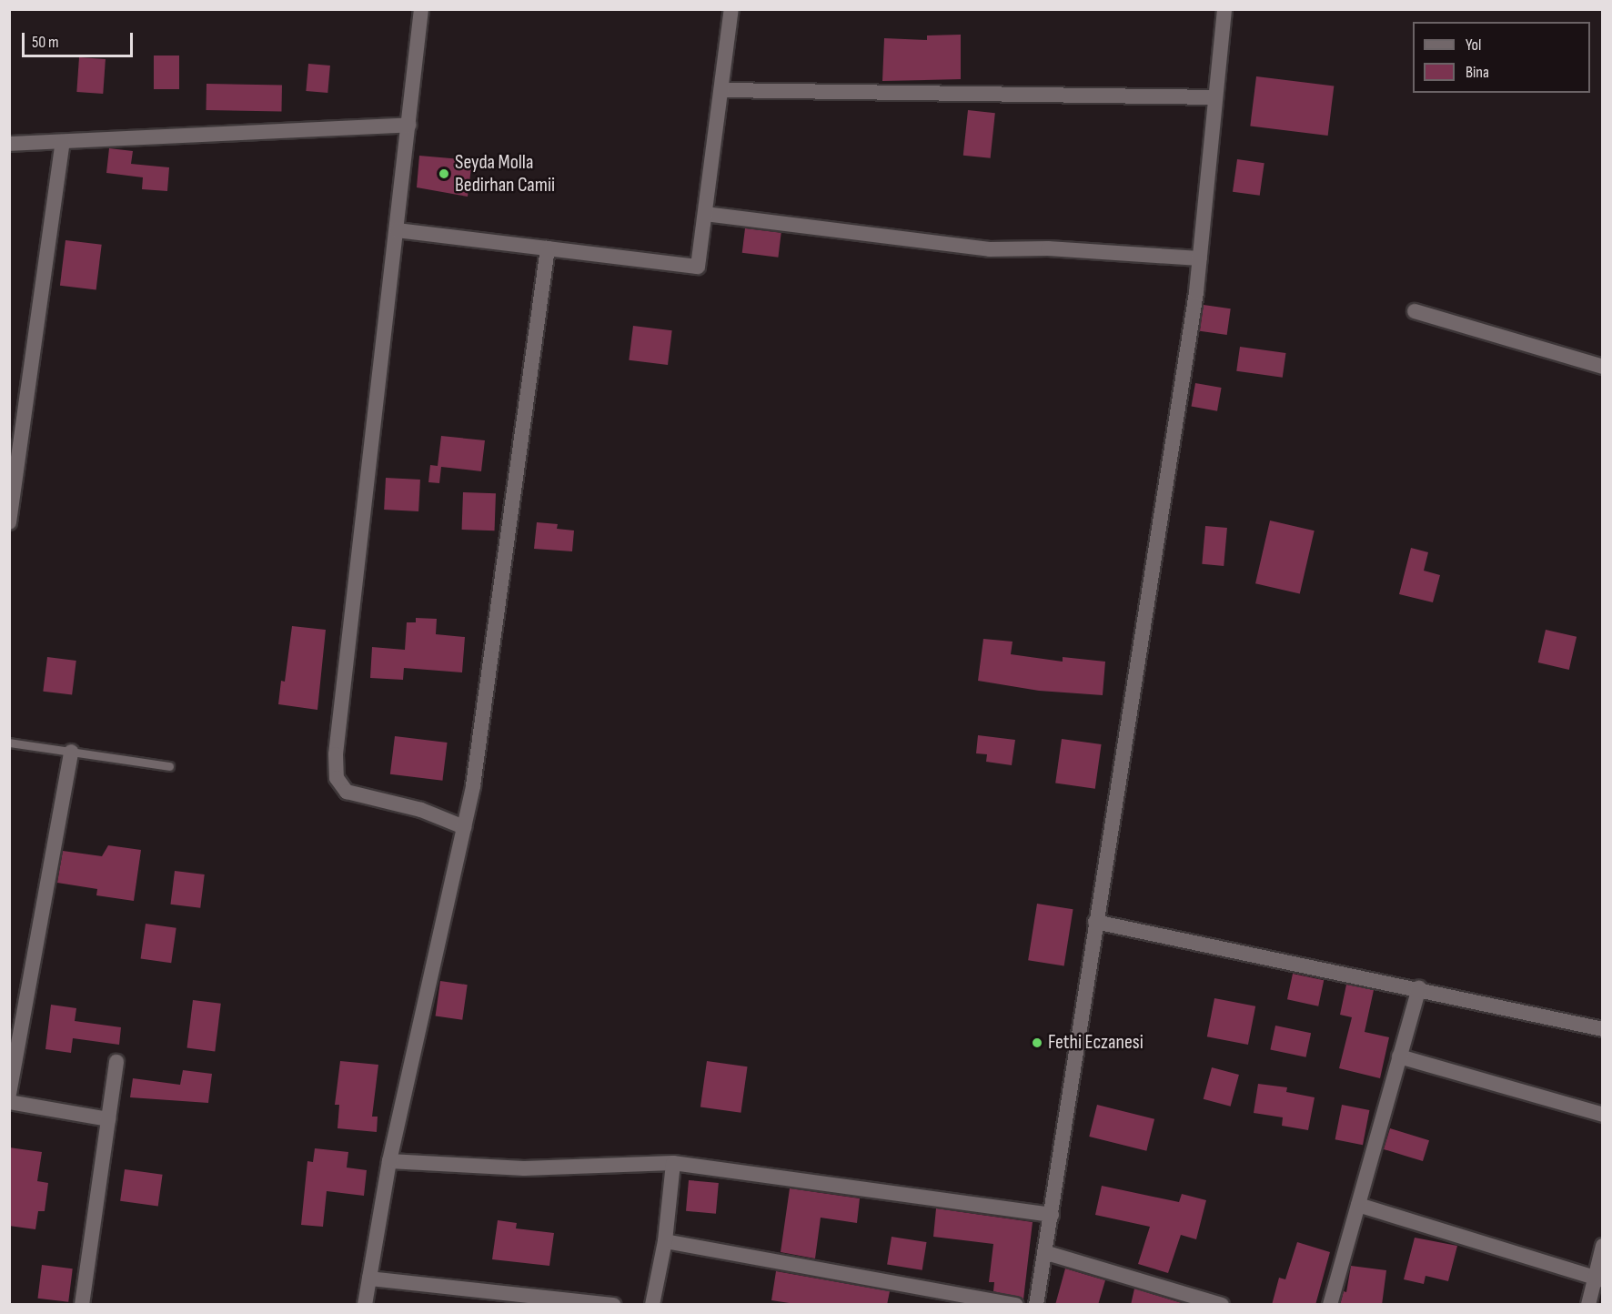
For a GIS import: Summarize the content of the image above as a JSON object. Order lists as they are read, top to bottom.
{
  "places": ["Seyda Molla Bedirhan Camii", "Fethi Eczanesi"],
  "legend": ["Yol", "Bina"],
  "scale_bar": "50 m"
}
